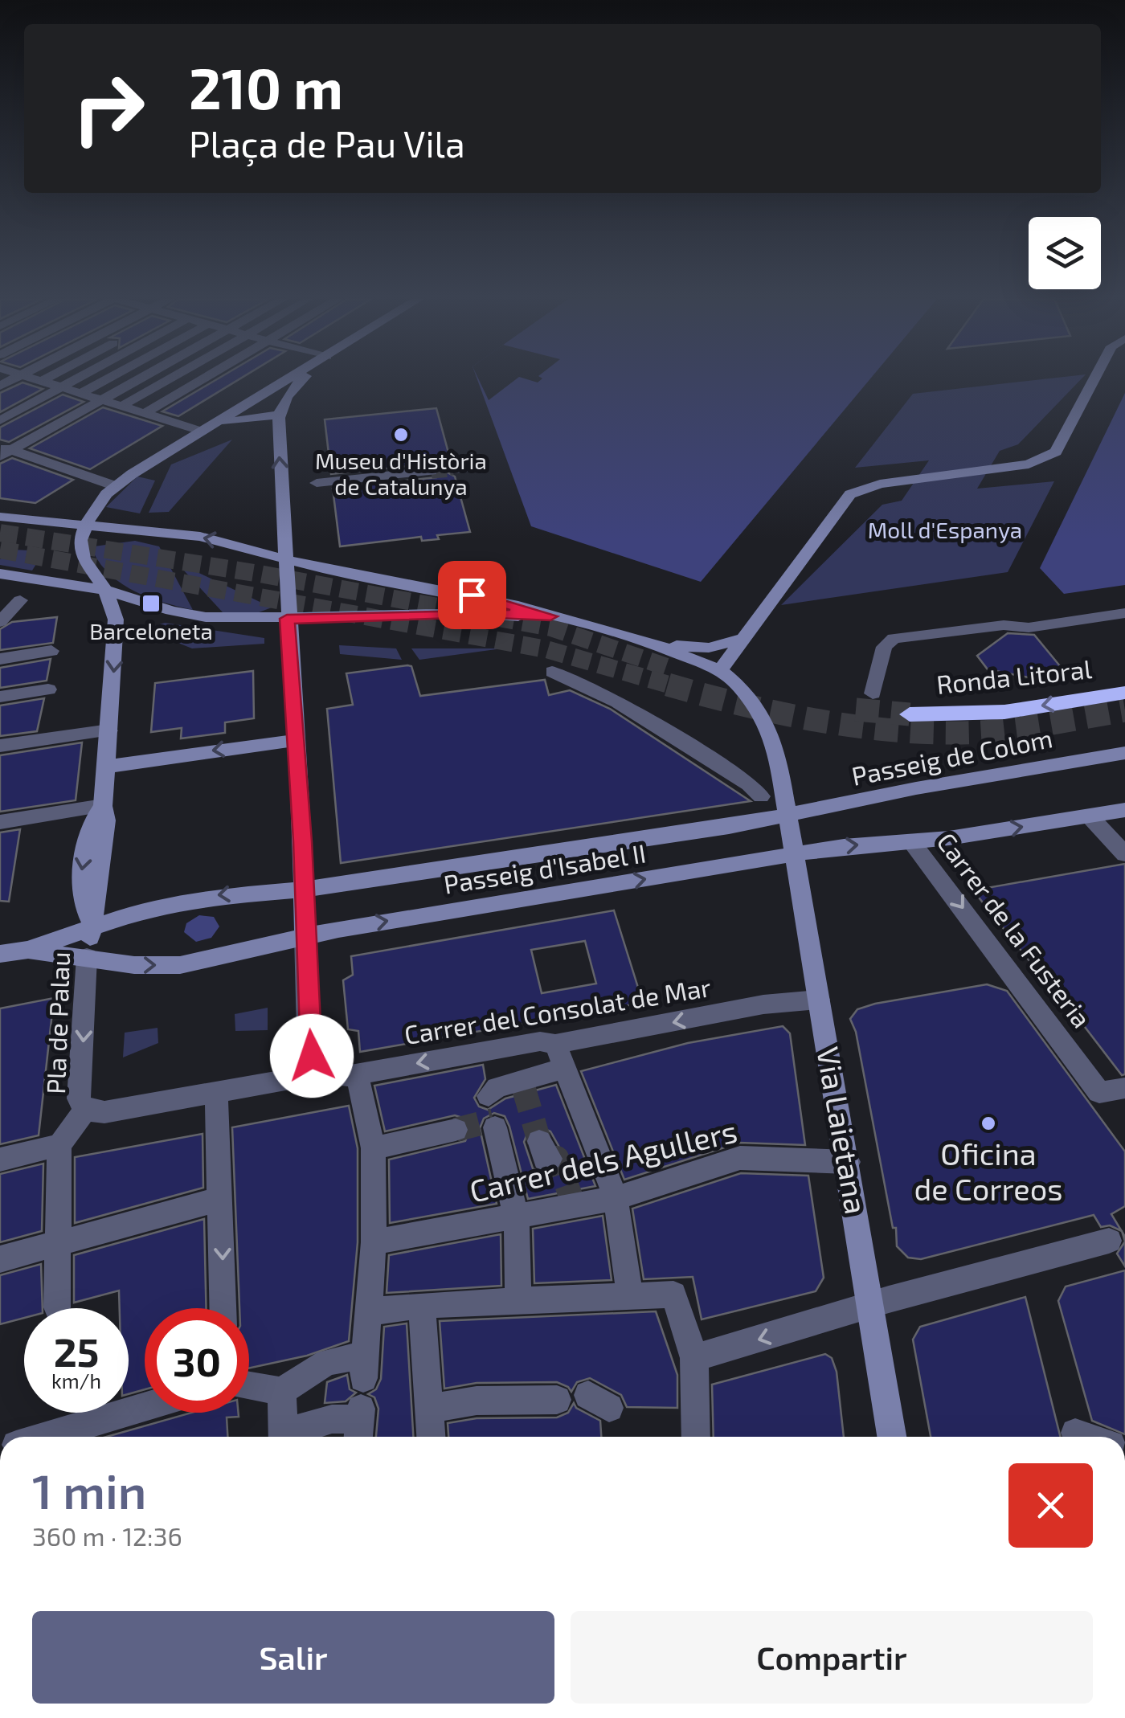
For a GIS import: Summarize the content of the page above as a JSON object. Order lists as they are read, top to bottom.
{
  "streets": {
    "highway": ["Ronda Litoral"],
    "street": [
      "Passeig de Colom",
      "Passeig d'Isabel II",
      "Carrer de la Fusteria",
      "Carrer del Consolat de Mar",
      "Pla de Palau",
      "Via Laietana",
      "Carrer dels Agullers"
    ]
  },
  "crossings": [
    ["Passeig de Colom", "Passeig d'Isabel II"],
    ["Passeig de Colom", "Via Laietana"],
    ["Passeig d'Isabel II", "Pla de Palau"],
    ["Passeig d'Isabel II", "Via Laietana"],
    ["Carrer del Consolat de Mar", "Pla de Palau"],
    ["Carrer del Consolat de Mar", "Via Laietana"],
    ["Via Laietana", "Carrer dels Agullers"]
  ],
  "one_way": ["Ronda Litoral", "Carrer de la Fusteria"],
  "parks": ["Moll d'Espanya"],
  "places": {
    "other": ["Museu d'Història de Catalunya", "Oficina de Correos"],
    "transit": ["Barceloneta"]
  },
  "page": {
    "turn": ["210 m", "Plaça de Pau Vila"],
    "speed": "25 km/h",
    "limit": "30",
    "heading": ["1 min", "360 m · 12:36"],
    "buttons": ["Salir", "Compartir"]
  }
}
